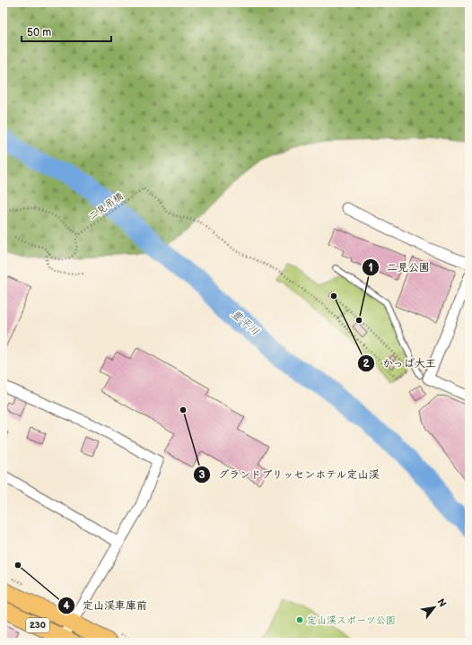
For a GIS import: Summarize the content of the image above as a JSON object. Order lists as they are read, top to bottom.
{
  "streets": {
    "highway": ["230"],
    "path": ["二見吊橋"]
  },
  "water": ["豊平川"],
  "places": [
    "かっぱ大王",
    "二見公園",
    "グランドブリッセンホテル定山渓",
    "定山渓車庫前",
    "定山渓スポーツ公園"
  ],
  "scale_bar": "50 m",
  "north": "top right"
}
